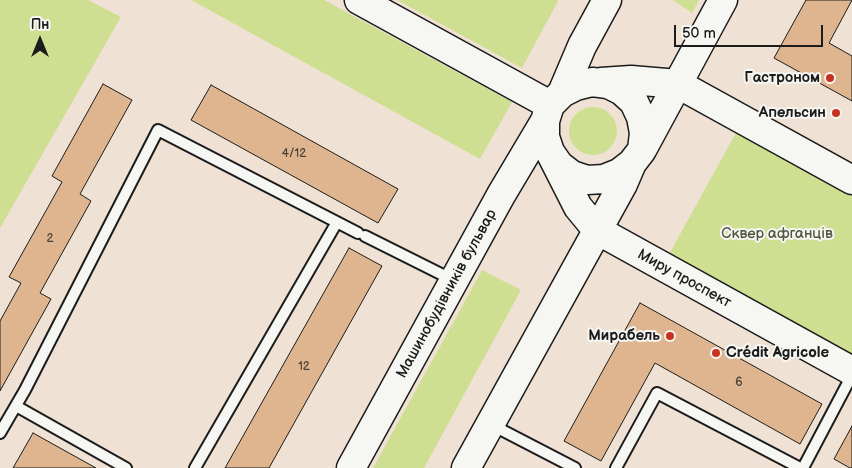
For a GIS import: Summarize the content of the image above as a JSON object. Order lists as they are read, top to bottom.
{
  "streets": {
    "street": ["Миру проспект", "Машинобудівників бульвар"]
  },
  "crossings": [
    ["Миру проспект", "Машинобудівників бульвар"]
  ],
  "parks": ["Сквер афганців"],
  "places": [
    "Гастроном",
    "Апельсин",
    "Мирабель",
    "Crédit Agricole"
  ],
  "house_numbers": [
    "4/12",
    "2",
    "12",
    "6"
  ],
  "scale_bar": "50 m",
  "north": "top"
}
